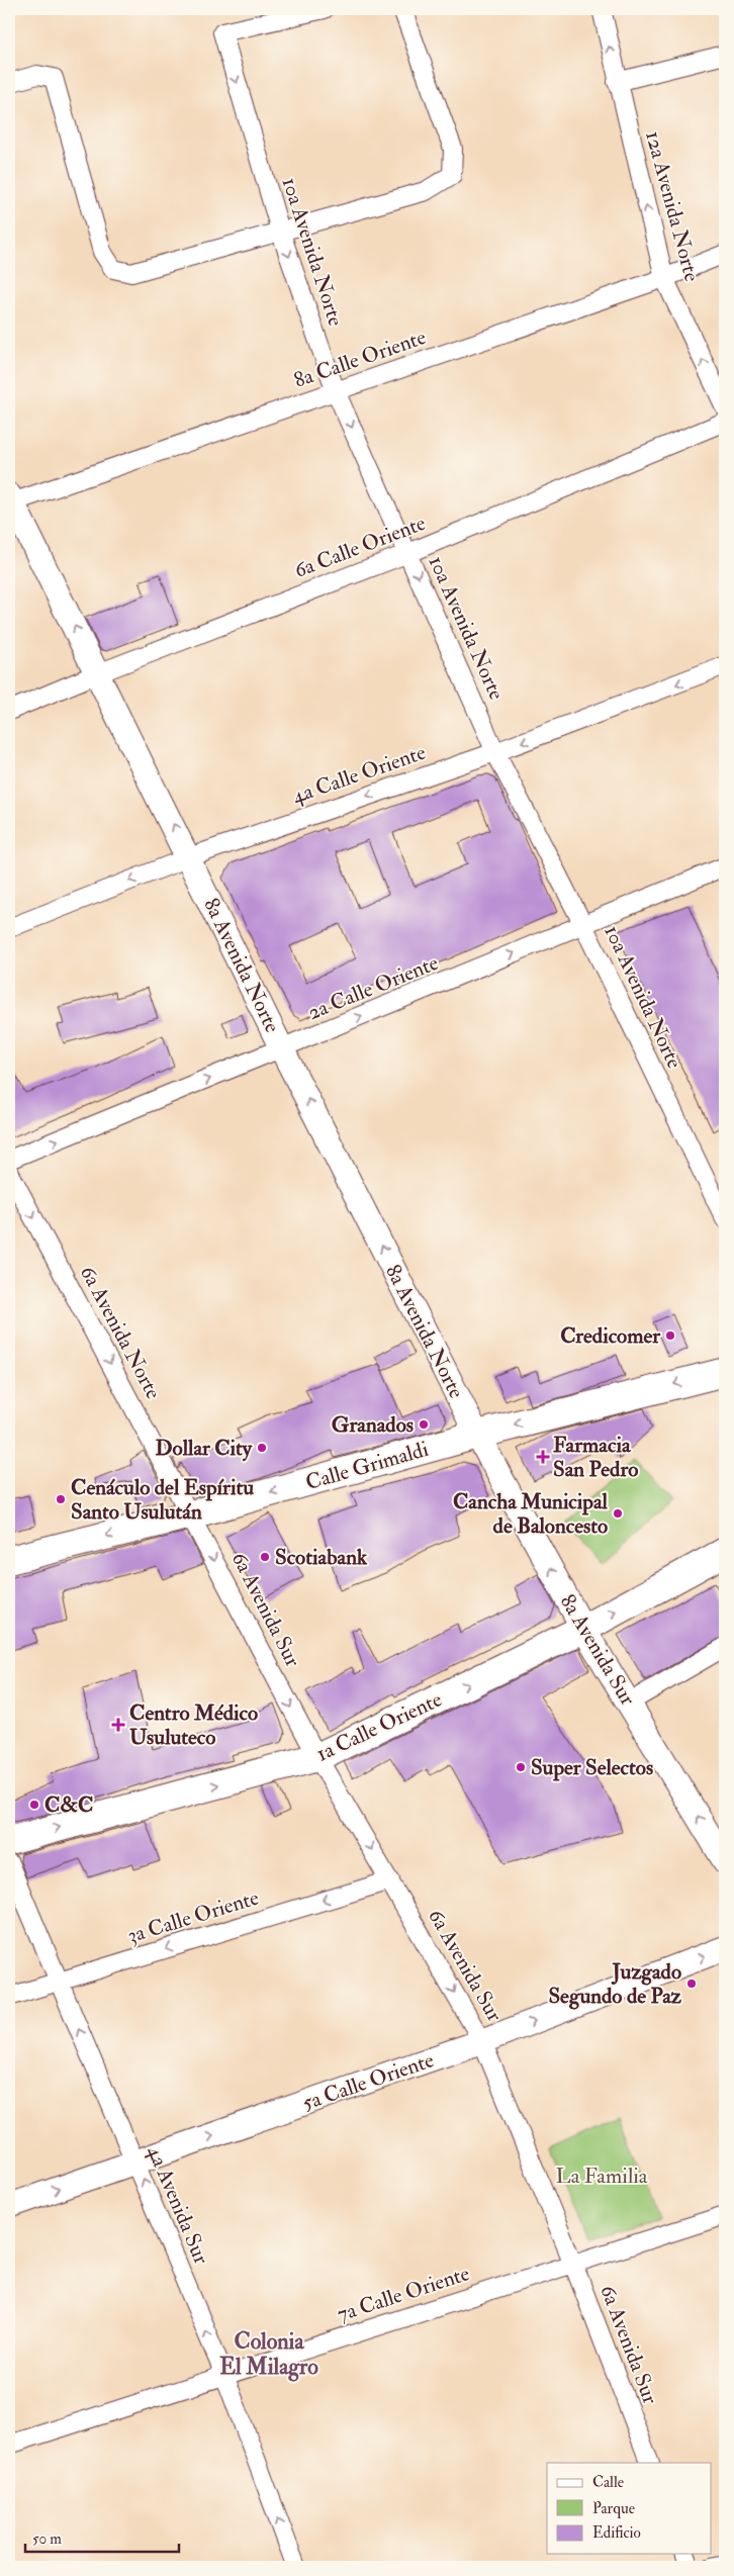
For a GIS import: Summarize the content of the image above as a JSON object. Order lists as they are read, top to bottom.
{
  "streets": {
    "main road": ["Calle Grimaldi", "1a Calle Oriente"],
    "street": [
      "12a Avenida Norte",
      "10a Avenida Norte",
      "8a Calle Oriente",
      "6a Calle Oriente",
      "4a Calle Oriente",
      "8a Avenida Norte",
      "2a Calle Oriente",
      "6a Avenida Norte",
      "6a Avenida Sur",
      "8a Avenida Sur",
      "3a Calle Oriente",
      "5a Calle Oriente",
      "4a Avenida Sur",
      "7a Calle Oriente"
    ]
  },
  "crossings": [
    ["12a Avenida Norte", "8a Calle Oriente"],
    ["10a Avenida Norte", "8a Calle Oriente"],
    ["10a Avenida Norte", "6a Calle Oriente"],
    ["10a Avenida Norte", "4a Calle Oriente"],
    ["10a Avenida Norte", "2a Calle Oriente"],
    ["8a Calle Oriente", "8a Avenida Norte"],
    ["6a Calle Oriente", "8a Avenida Norte"],
    ["4a Calle Oriente", "8a Avenida Norte"],
    ["8a Avenida Norte", "2a Calle Oriente"],
    ["8a Avenida Norte", "Calle Grimaldi"],
    ["8a Avenida Norte", "8a Avenida Sur"],
    ["6a Avenida Norte", "Calle Grimaldi"],
    ["6a Avenida Norte", "6a Avenida Sur"],
    ["Calle Grimaldi", "6a Avenida Sur"],
    ["Calle Grimaldi", "8a Avenida Sur"],
    ["6a Avenida Sur", "1a Calle Oriente"],
    ["6a Avenida Sur", "3a Calle Oriente"],
    ["6a Avenida Sur", "5a Calle Oriente"],
    ["6a Avenida Sur", "7a Calle Oriente"],
    ["8a Avenida Sur", "1a Calle Oriente"],
    ["3a Calle Oriente", "4a Avenida Sur"],
    ["5a Calle Oriente", "4a Avenida Sur"],
    ["4a Avenida Sur", "7a Calle Oriente"]
  ],
  "one_way": [
    "12a Avenida Norte",
    "10a Avenida Norte",
    "4a Calle Oriente",
    "8a Avenida Norte",
    "2a Calle Oriente",
    "6a Avenida Norte",
    "Calle Grimaldi",
    "6a Avenida Sur",
    "8a Avenida Sur",
    "1a Calle Oriente",
    "3a Calle Oriente",
    "5a Calle Oriente",
    "4a Avenida Sur"
  ],
  "districts": ["Colonia El Milagro"],
  "parks": ["La Familia"],
  "places": {
    "other": [
      "Credicomer",
      "Granados",
      "Dollar City",
      "Cenáculo del Espíritu Santo Usulután",
      "Cancha Municipal de Baloncesto",
      "Scotiabank",
      "Super Selectos",
      "C&C",
      "Juzgado Segundo de Paz"
    ],
    "health": ["Farmacia San Pedro", "Centro Médico Usuluteco"]
  },
  "legend": ["Calle", "Parque", "Edificio"],
  "scale_bar": "50 m"
}
